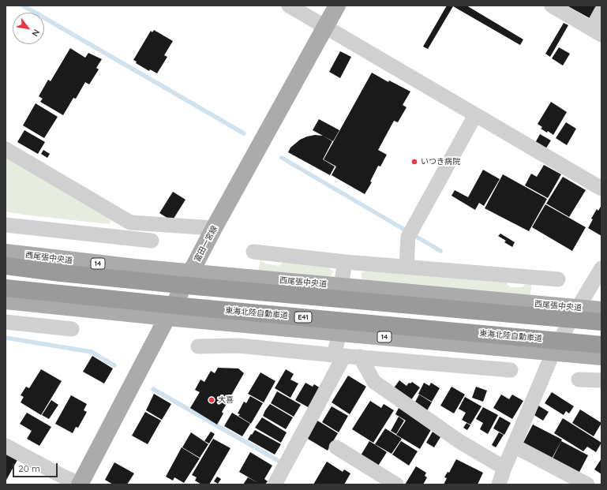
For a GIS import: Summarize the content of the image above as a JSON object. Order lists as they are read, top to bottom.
{
  "streets": {
    "highway": ["東海北陸自動車道", "E41"],
    "main road": ["富田一宮線", "西尾張中央道", "14"]
  },
  "crossings": [
    ["富田一宮線", "西尾張中央道"],
    ["富田一宮線", "14"]
  ],
  "places": ["いつき病院", "大喜"],
  "scale_bar": "20 m",
  "north": "bottom right"
}
